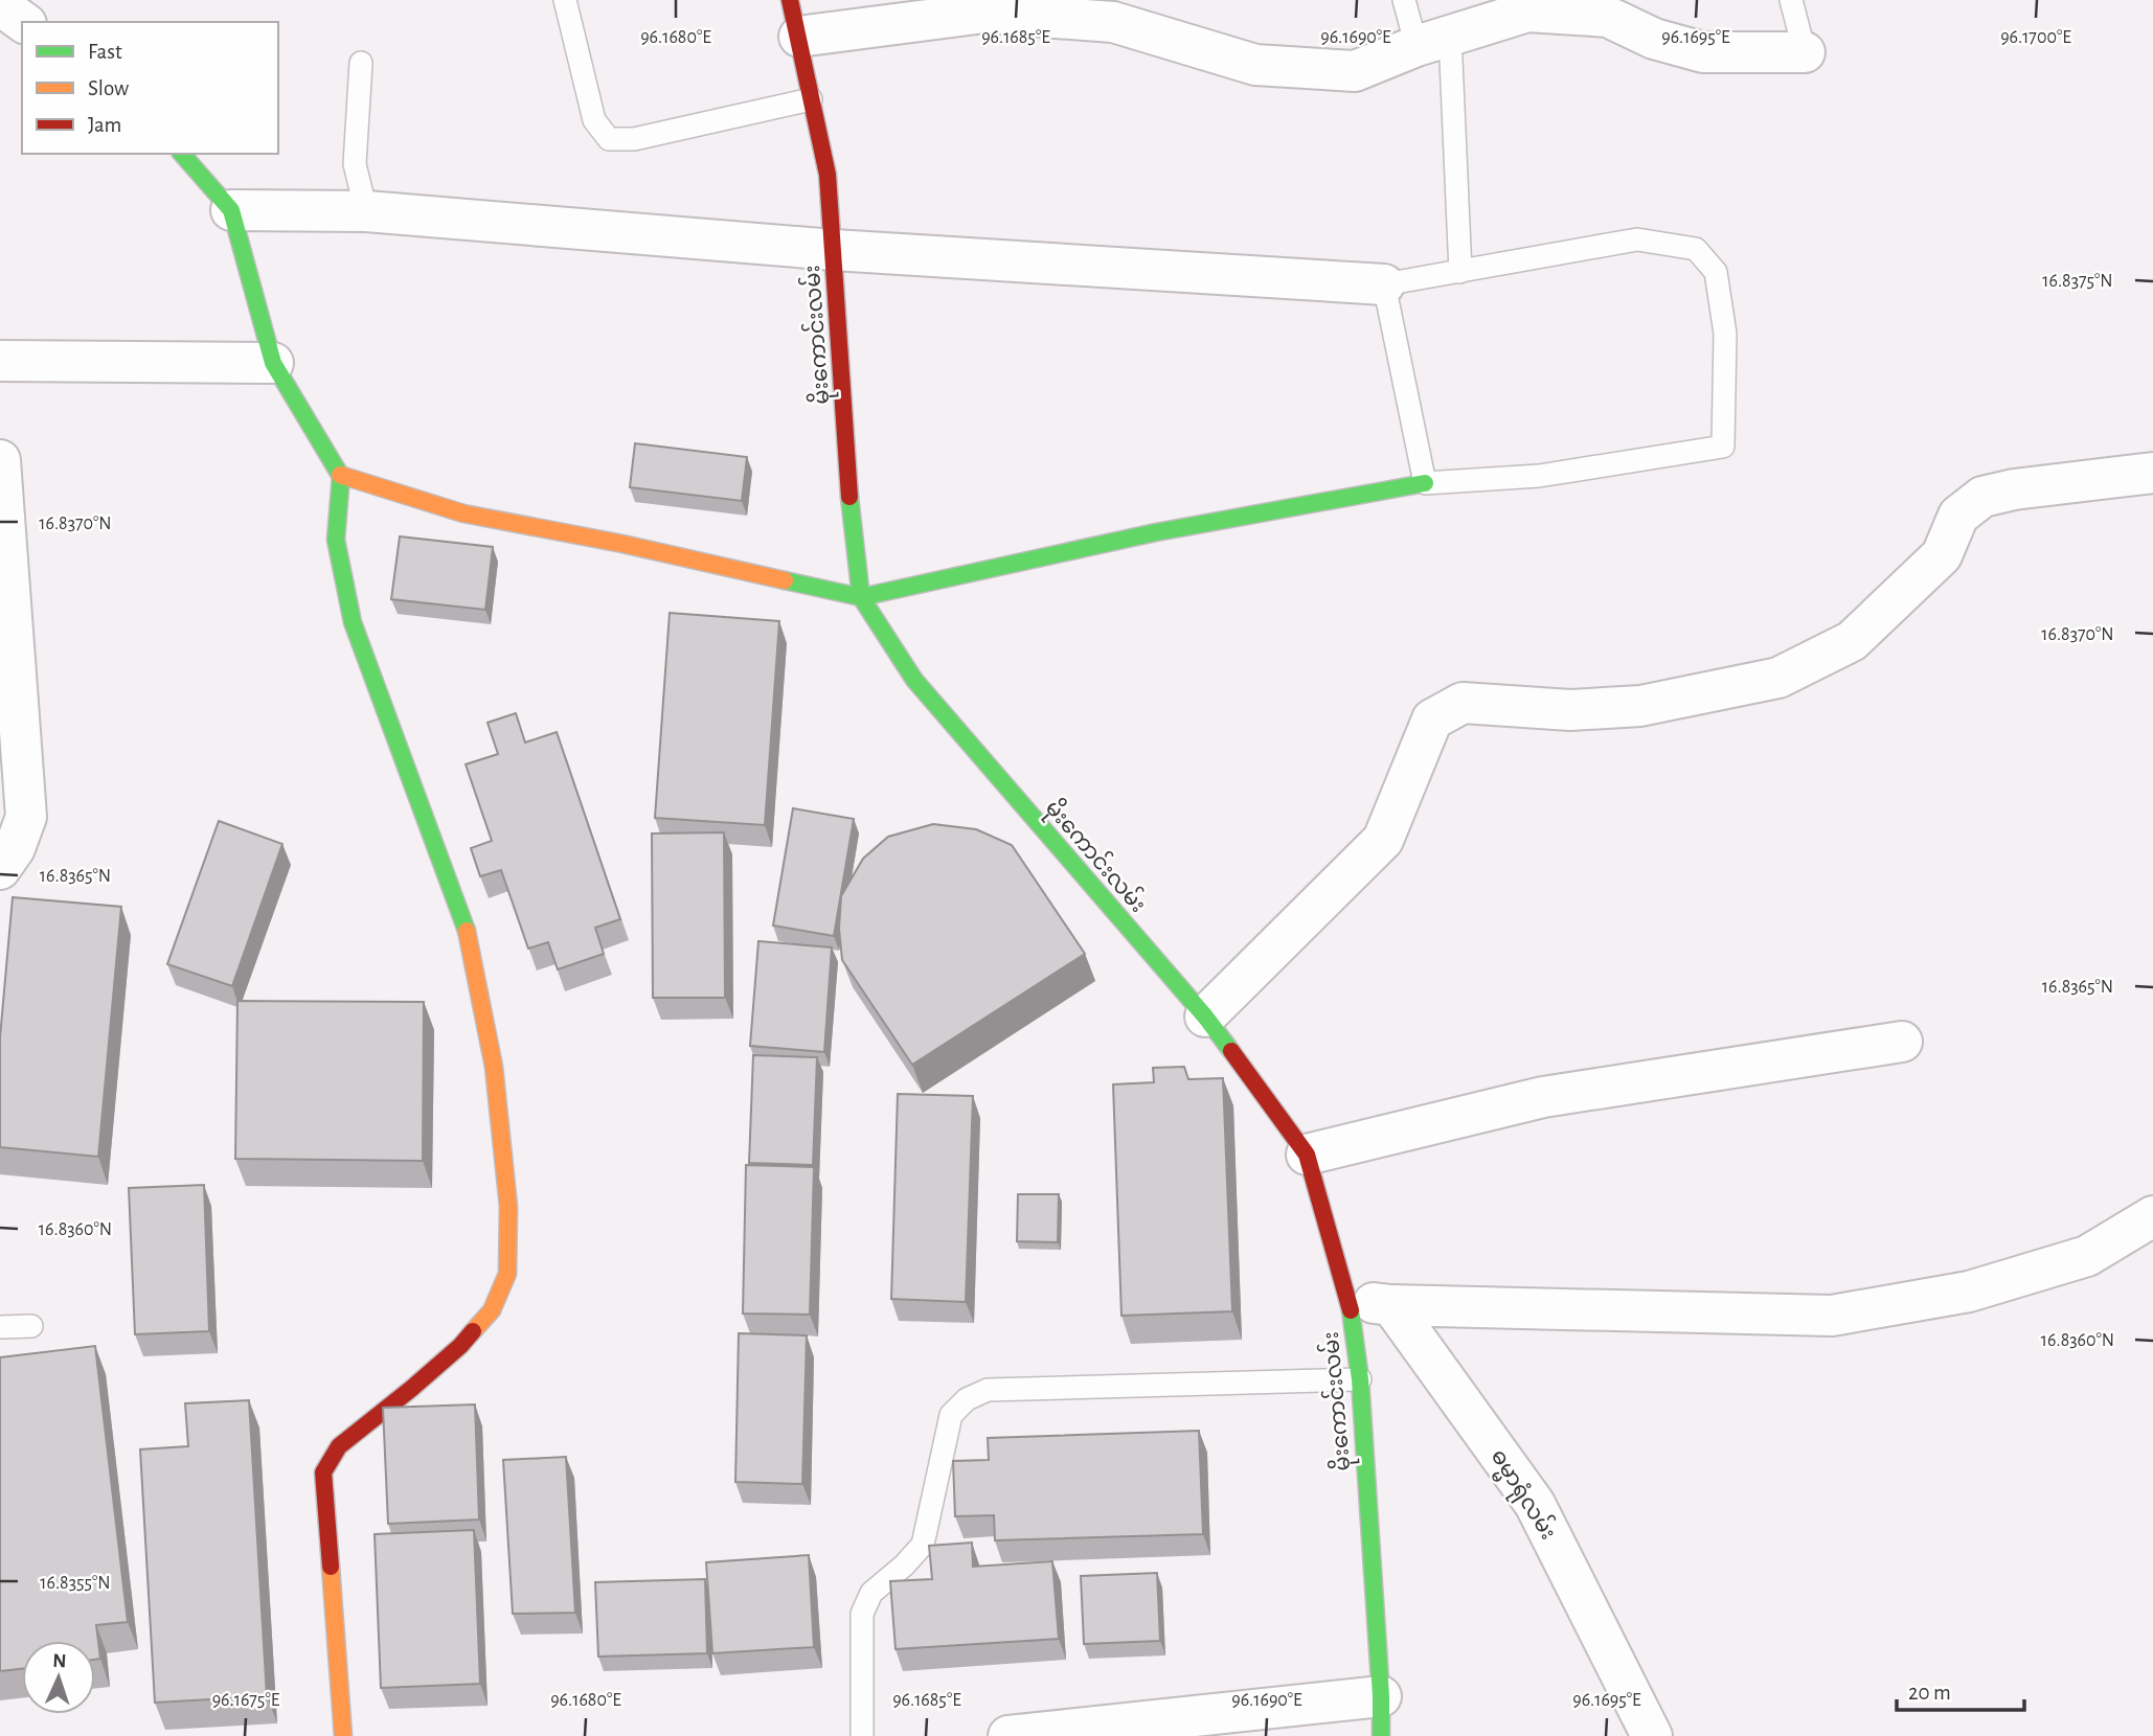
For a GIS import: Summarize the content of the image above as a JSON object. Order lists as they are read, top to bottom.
{
  "streets": {
    "street": ["မိုးကောင်းလမ်း", "ဓမ္မာရုံလမ်း"]
  },
  "legend": ["Fast", "Slow", "Jam"],
  "scale_bar": "20 m",
  "north": "top",
  "coordinates": [
    "96.1680°E",
    "96.1685°E",
    "96.1690°E",
    "96.1695°E",
    "96.1700°E",
    "16.8375°N",
    "16.8370°N",
    "16.8365°N",
    "16.8360°N",
    "16.8355°N",
    "96.1675°E"
  ]
}
